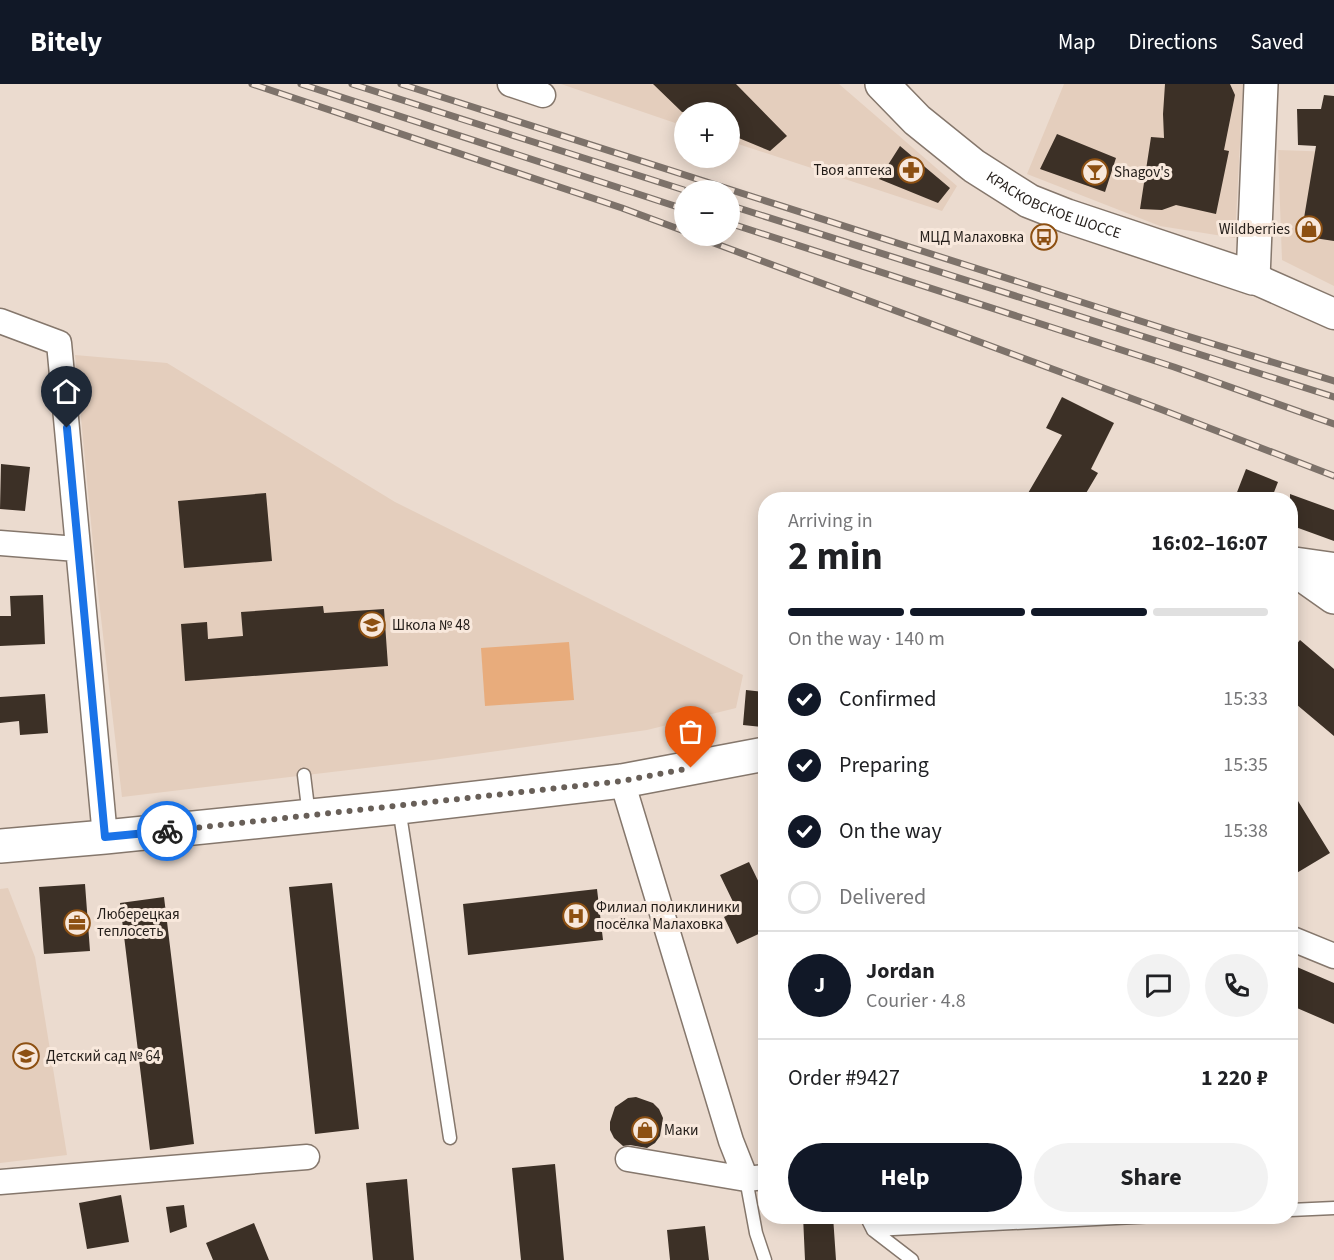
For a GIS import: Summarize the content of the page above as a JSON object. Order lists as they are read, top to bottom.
{
  "streets": {
    "main road": ["КРАСКОВСКОЕ ШОССЕ"]
  },
  "places": {
    "pharmacy": ["Твоя аптека"],
    "bar": ["Shagov's"],
    "shop": ["Wildberries", "Маки"],
    "bus stop": ["МЦД Малаховка"],
    "school or university": ["Школа № 48", "Детский сад № 64"],
    "hospital": ["Филиал поликлиники посёлка Малаховка"],
    "office": ["Люберецкая теплосеть"]
  },
  "page": {
    "header": "Bitely",
    "nav": ["Map", "Directions", "Saved"],
    "map_buttons": ["+", "−"],
    "heading": ["2 min", "Arriving in", "16:02–16:07"],
    "panel": [
      "Jordan",
      "Courier · 4.8",
      "Order #9427",
      "1 220 ₽"
    ],
    "bar": "On the way · 140 m",
    "list": [
      ["Confirmed", "15:33"],
      ["Preparing", "15:35"],
      ["On the way", "15:38"],
      "Delivered"
    ],
    "round": "J",
    "buttons": ["Help", "Share"]
  }
}
